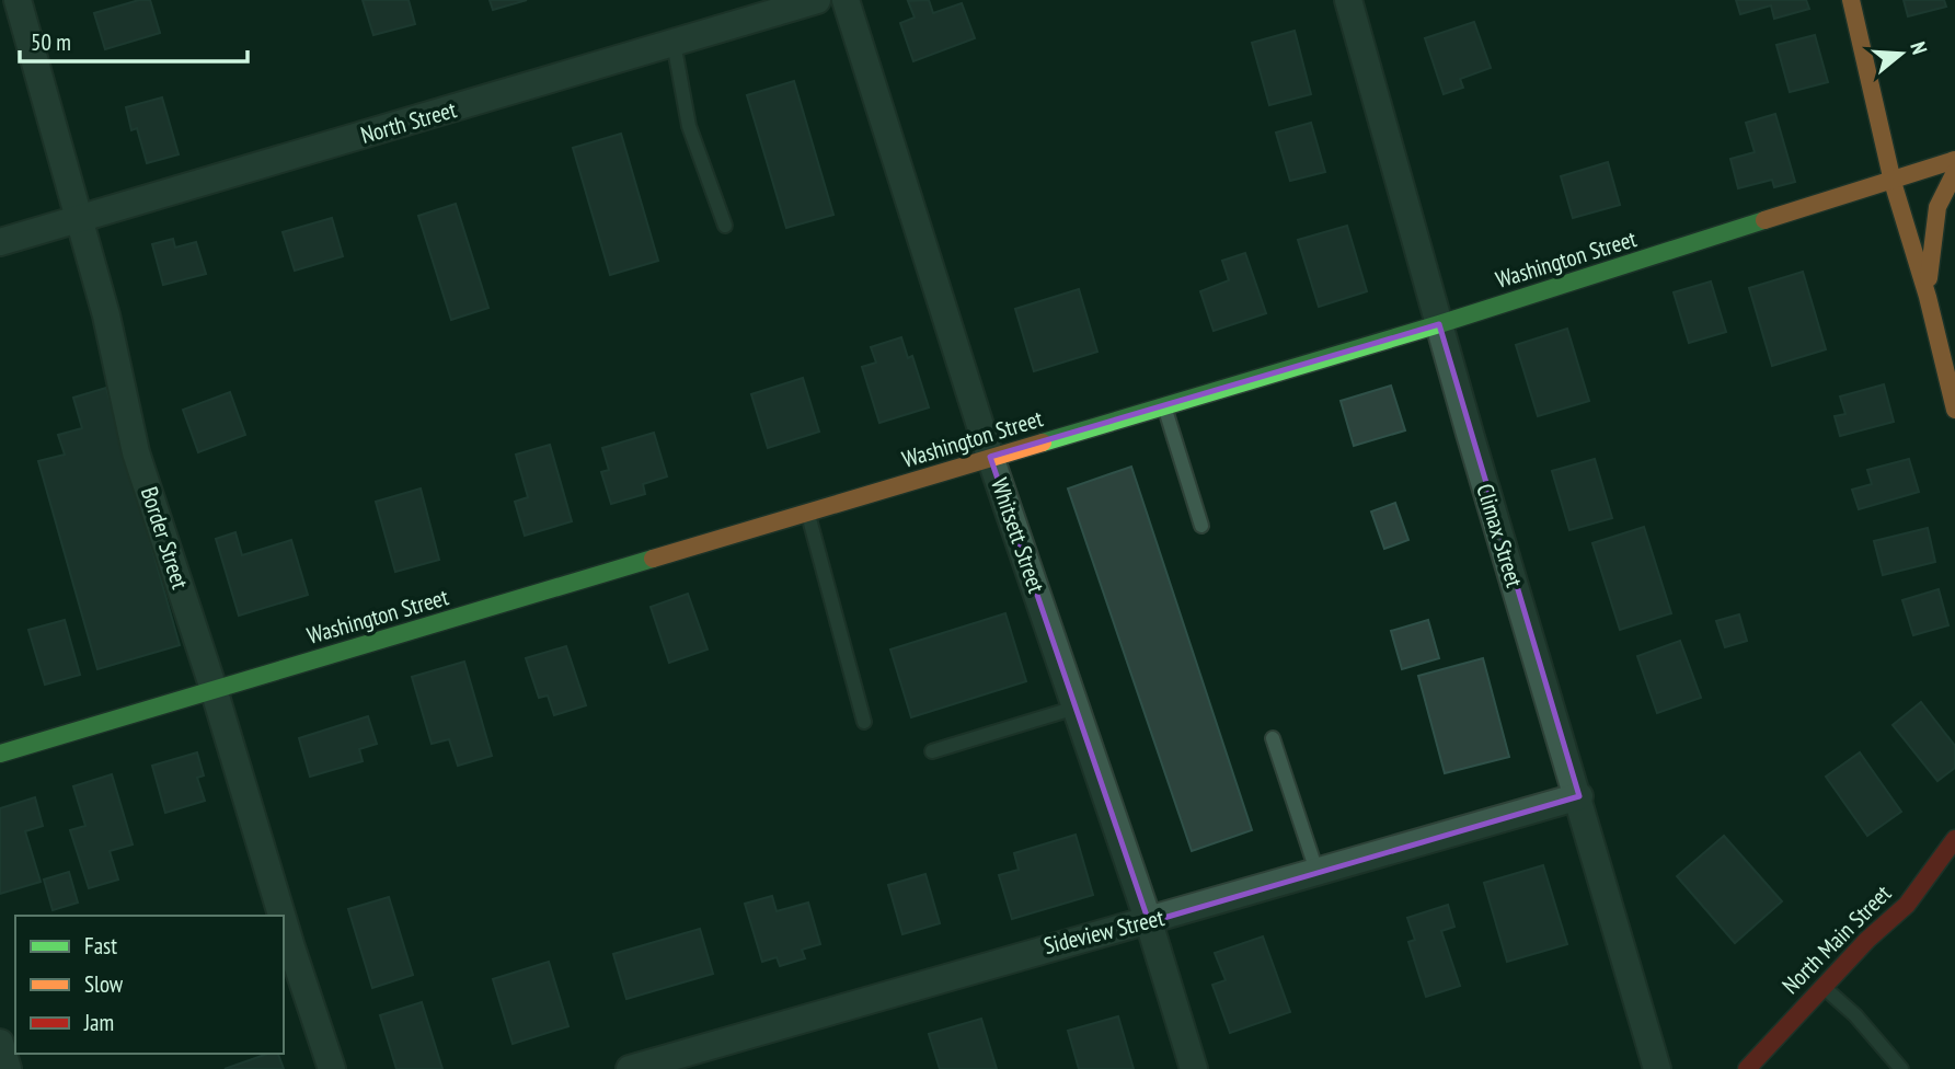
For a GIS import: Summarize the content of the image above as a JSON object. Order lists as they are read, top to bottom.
{
  "streets": {
    "street": [
      "North Street",
      "Washington Street",
      "Whitsett Street",
      "Climax Street",
      "Border Street",
      "Sideview Street",
      "North Main Street"
    ]
  },
  "crossings": [
    ["North Street", "Border Street"],
    ["Washington Street", "Whitsett Street"],
    ["Washington Street", "Climax Street"],
    ["Washington Street", "Border Street"],
    ["Whitsett Street", "Sideview Street"],
    ["Climax Street", "Sideview Street"]
  ],
  "legend": ["Fast", "Slow", "Jam"],
  "scale_bar": "50 m",
  "north": "right"
}
